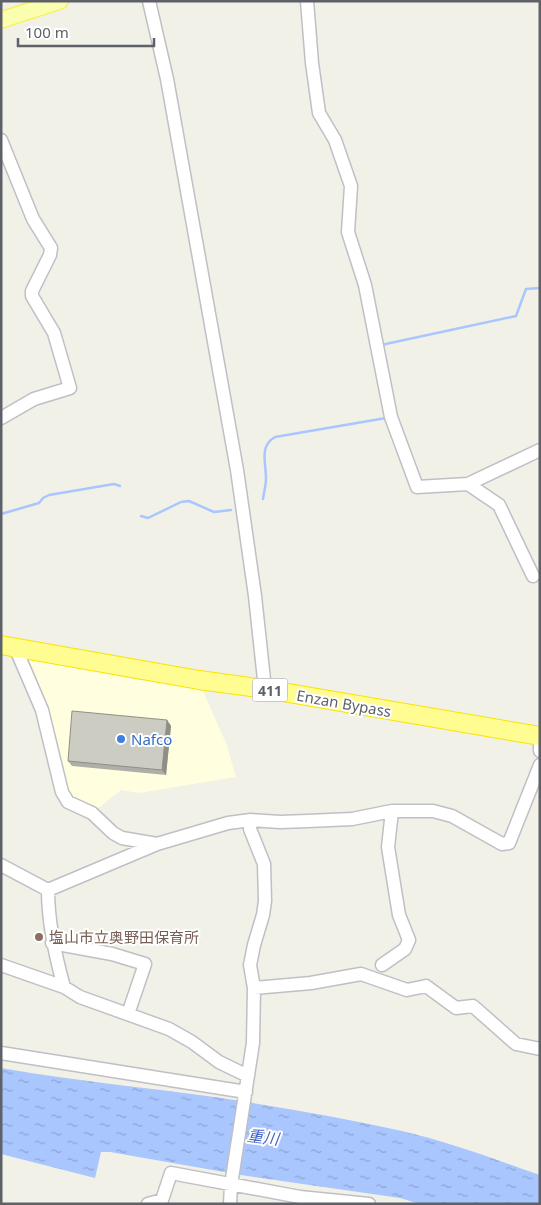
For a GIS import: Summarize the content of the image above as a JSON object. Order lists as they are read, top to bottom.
{
  "streets": {
    "highway": ["411", "Enzan Bypass"]
  },
  "water": ["重川"],
  "places": ["Nafco", "塩山市立奥野田保育所"],
  "scale_bar": "100 m"
}
